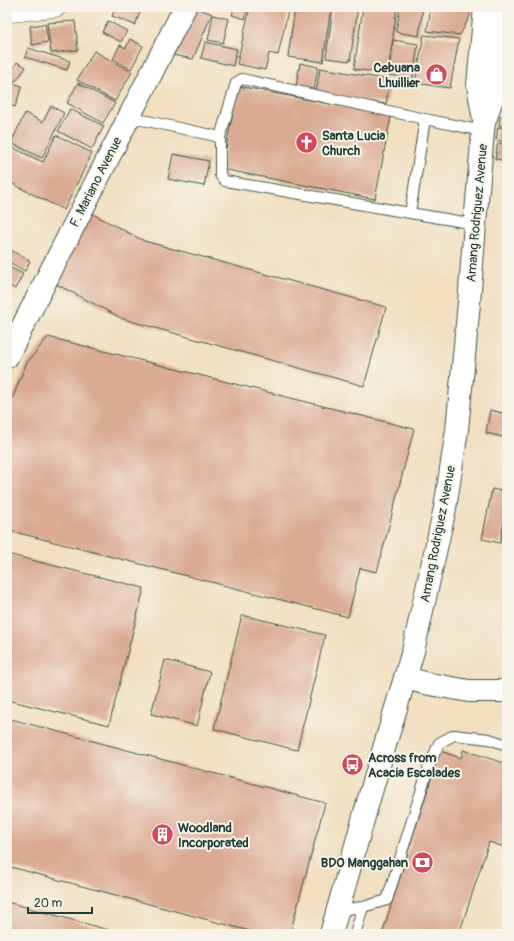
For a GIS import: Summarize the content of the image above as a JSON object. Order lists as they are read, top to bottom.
{
  "streets": {
    "main road": ["F. Mariano Avenue", "Amang Rodriguez Avenue"]
  },
  "places": {
    "shop": ["Cebuana Lhuillier"],
    "church": ["Santa Lucia Church"],
    "bus stop": ["Across from Acacia Escalades"],
    "building": ["Woodland Incorporated"],
    "bank": ["BDO Manggahan"]
  },
  "scale_bar": "20 m"
}
